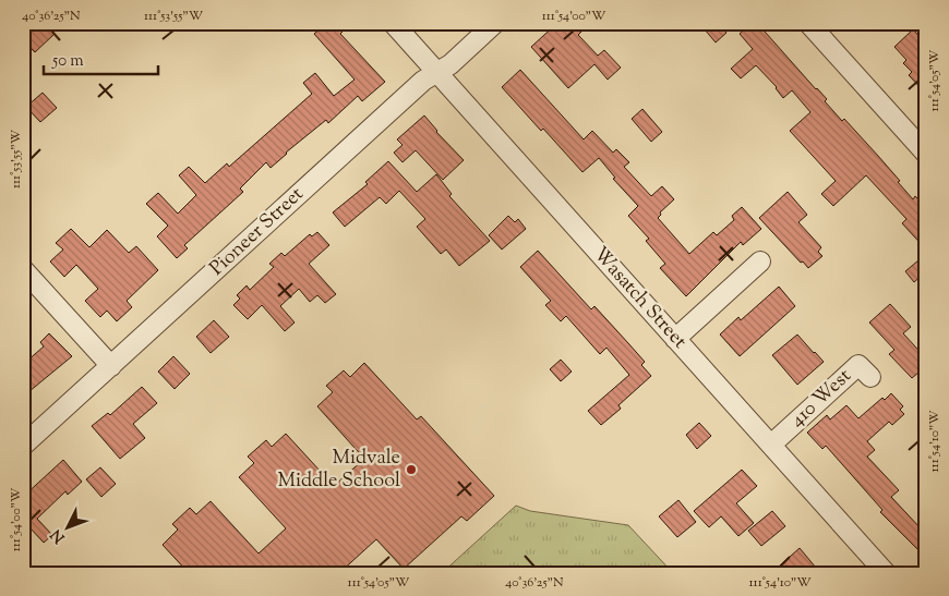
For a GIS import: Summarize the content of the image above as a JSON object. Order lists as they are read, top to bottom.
{
  "streets": {
    "street": ["Pioneer Street", "Wasatch Street", "410 West"]
  },
  "crossings": [
    ["Pioneer Street", "Wasatch Street"],
    ["Wasatch Street", "410 West"]
  ],
  "places": ["Midvale Middle School"],
  "scale_bar": "50 m",
  "north": "bottom left",
  "coordinates": [
    "40°36'25\"N",
    "111°53'55\"W",
    "111°54'00\"W",
    "111°54'05\"W",
    "111°54'10\"W"
  ]
}
